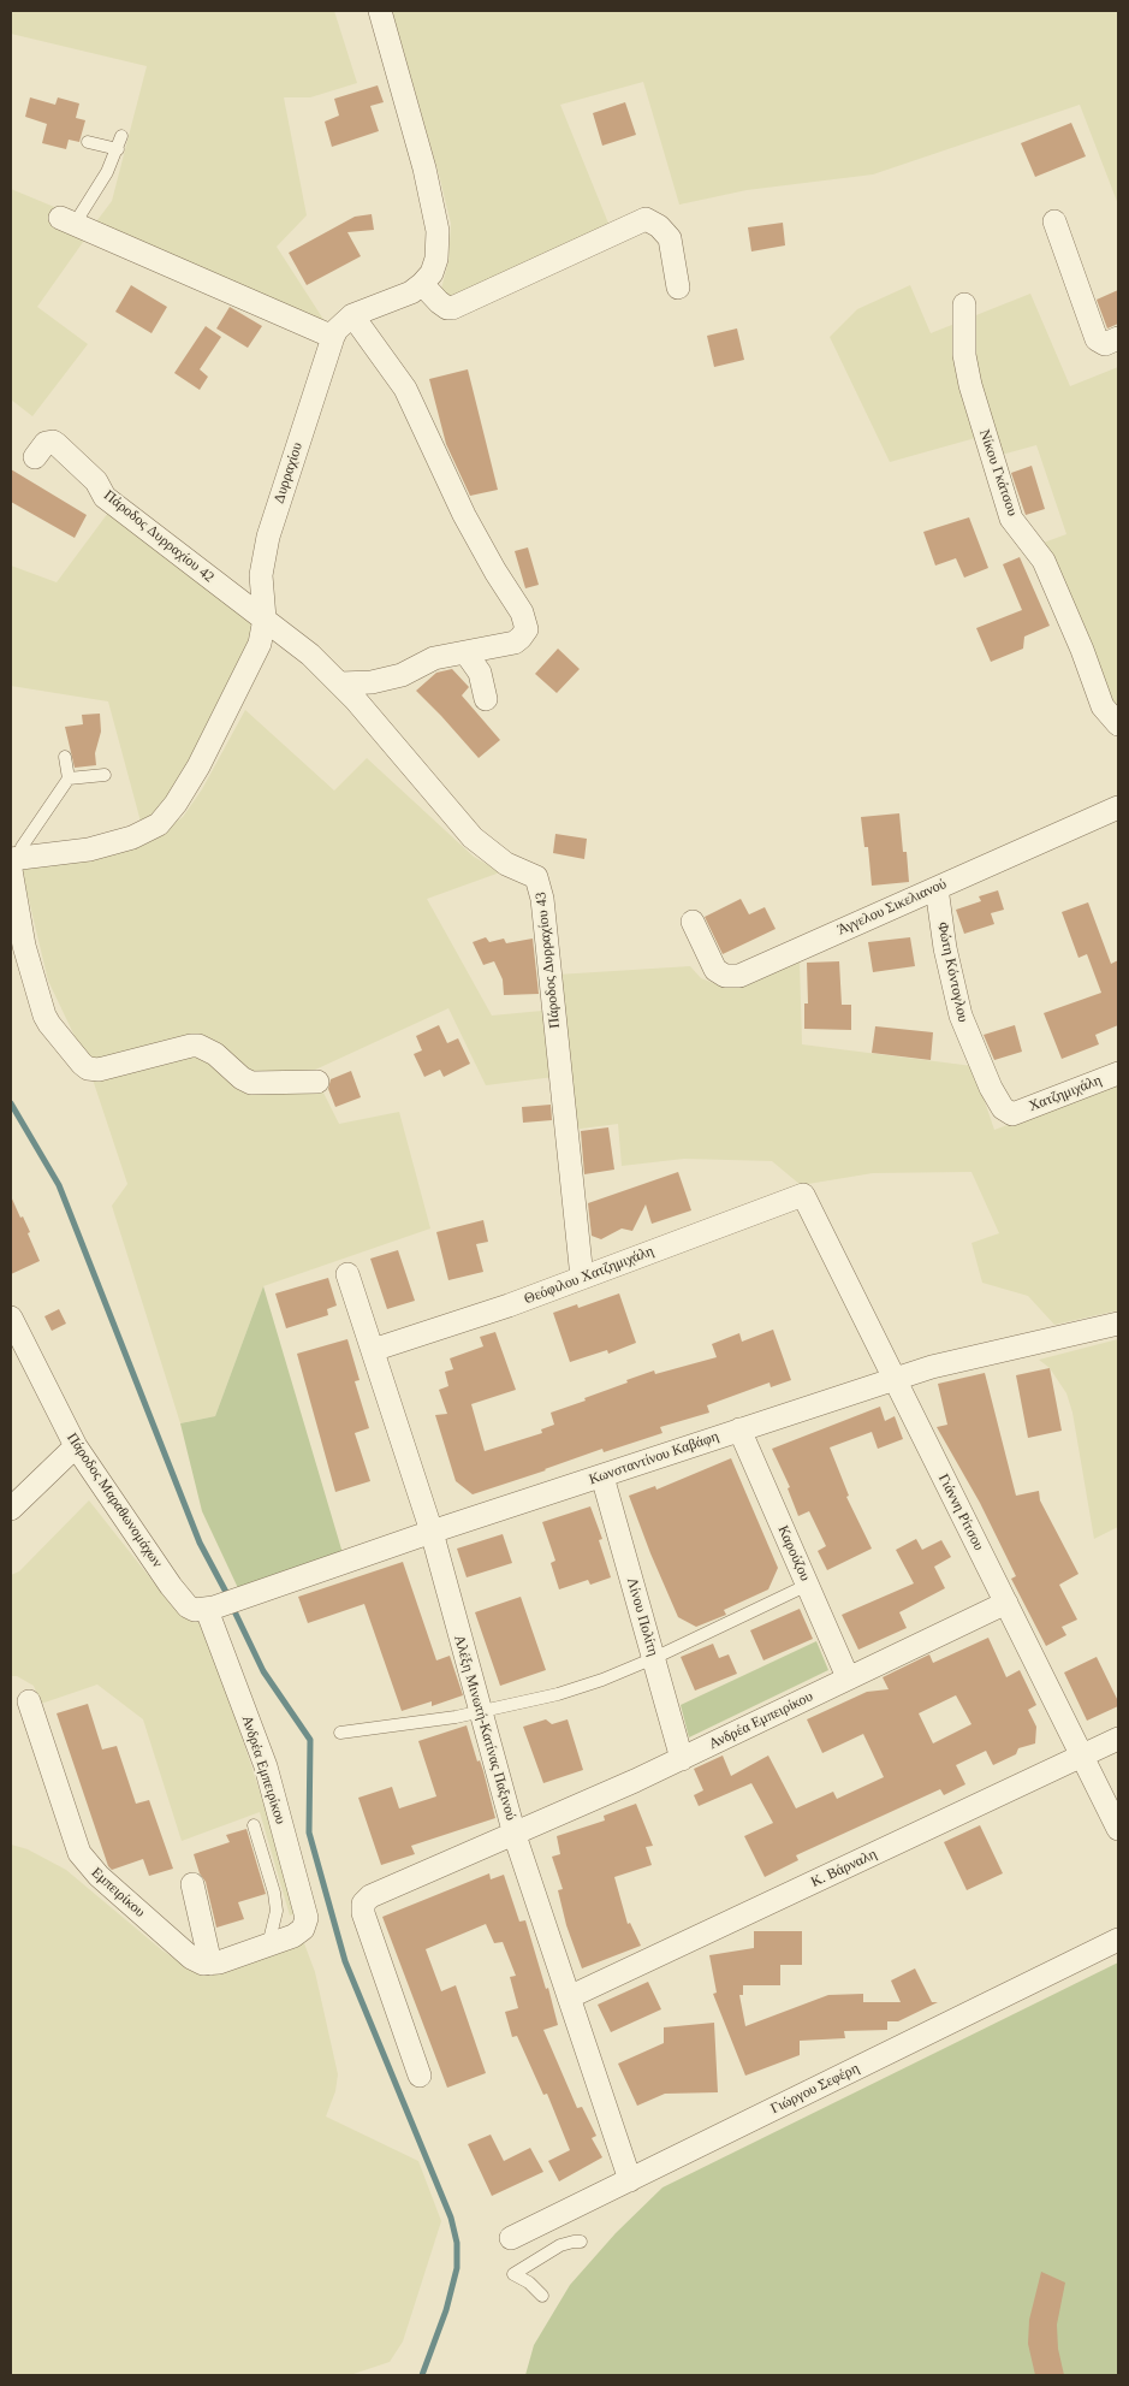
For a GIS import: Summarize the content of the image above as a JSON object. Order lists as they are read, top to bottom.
{
  "streets": {
    "street": [
      "Δυρραχίου",
      "Νίκου Γκάτσου",
      "Πάροδος Δυρραχίου 42",
      "Άγγελου Σικελιανού",
      "Πάροδος Δυρραχίου 43",
      "Φώτη Κόντογλου",
      "Χατζημιχάλη",
      "Θεόφιλου Χατζημιχάλη",
      "Κωνσταντίνου Καβάφη",
      "Πάροδος Μαραθωνομάχων",
      "Γιάννη Ρίτσου",
      "Καρούζου",
      "Λίνου Πολίτη",
      "Ανδρέα Εμπειρίκου",
      "Αλέξη Μινωτή-Κατίνας Παξινού",
      "Κ. Βάρναλη",
      "Εμπειρίκου",
      "Γιώργου Σεφέρη"
    ]
  },
  "crossings": [
    ["Δυρραχίου", "Πάροδος Δυρραχίου 42"],
    ["Δυρραχίου", "Πάροδος Δυρραχίου 43"],
    ["Πάροδος Δυρραχίου 42", "Πάροδος Δυρραχίου 43"],
    ["Άγγελου Σικελιανού", "Φώτη Κόντογλου"],
    ["Πάροδος Δυρραχίου 43", "Θεόφιλου Χατζημιχάλη"],
    ["Φώτη Κόντογλου", "Χατζημιχάλη"],
    ["Θεόφιλου Χατζημιχάλη", "Γιάννη Ρίτσου"],
    ["Θεόφιλου Χατζημιχάλη", "Αλέξη Μινωτή-Κατίνας Παξινού"],
    ["Κωνσταντίνου Καβάφη", "Πάροδος Μαραθωνομάχων"],
    ["Κωνσταντίνου Καβάφη", "Γιάννη Ρίτσου"],
    ["Κωνσταντίνου Καβάφη", "Καρούζου"],
    ["Κωνσταντίνου Καβάφη", "Λίνου Πολίτη"],
    ["Κωνσταντίνου Καβάφη", "Ανδρέα Εμπειρίκου"],
    ["Κωνσταντίνου Καβάφη", "Αλέξη Μινωτή-Κατίνας Παξινού"],
    ["Πάροδος Μαραθωνομάχων", "Ανδρέα Εμπειρίκου"],
    ["Γιάννη Ρίτσου", "Ανδρέα Εμπειρίκου"],
    ["Γιάννη Ρίτσου", "Κ. Βάρναλη"],
    ["Καρούζου", "Ανδρέα Εμπειρίκου"],
    ["Λίνου Πολίτη", "Ανδρέα Εμπειρίκου"],
    ["Ανδρέα Εμπειρίκου", "Αλέξη Μινωτή-Κατίνας Παξινού"],
    ["Αλέξη Μινωτή-Κατίνας Παξινού", "Κ. Βάρναλη"],
    ["Αλέξη Μινωτή-Κατίνας Παξινού", "Γιώργου Σεφέρη"]
  ]
}
